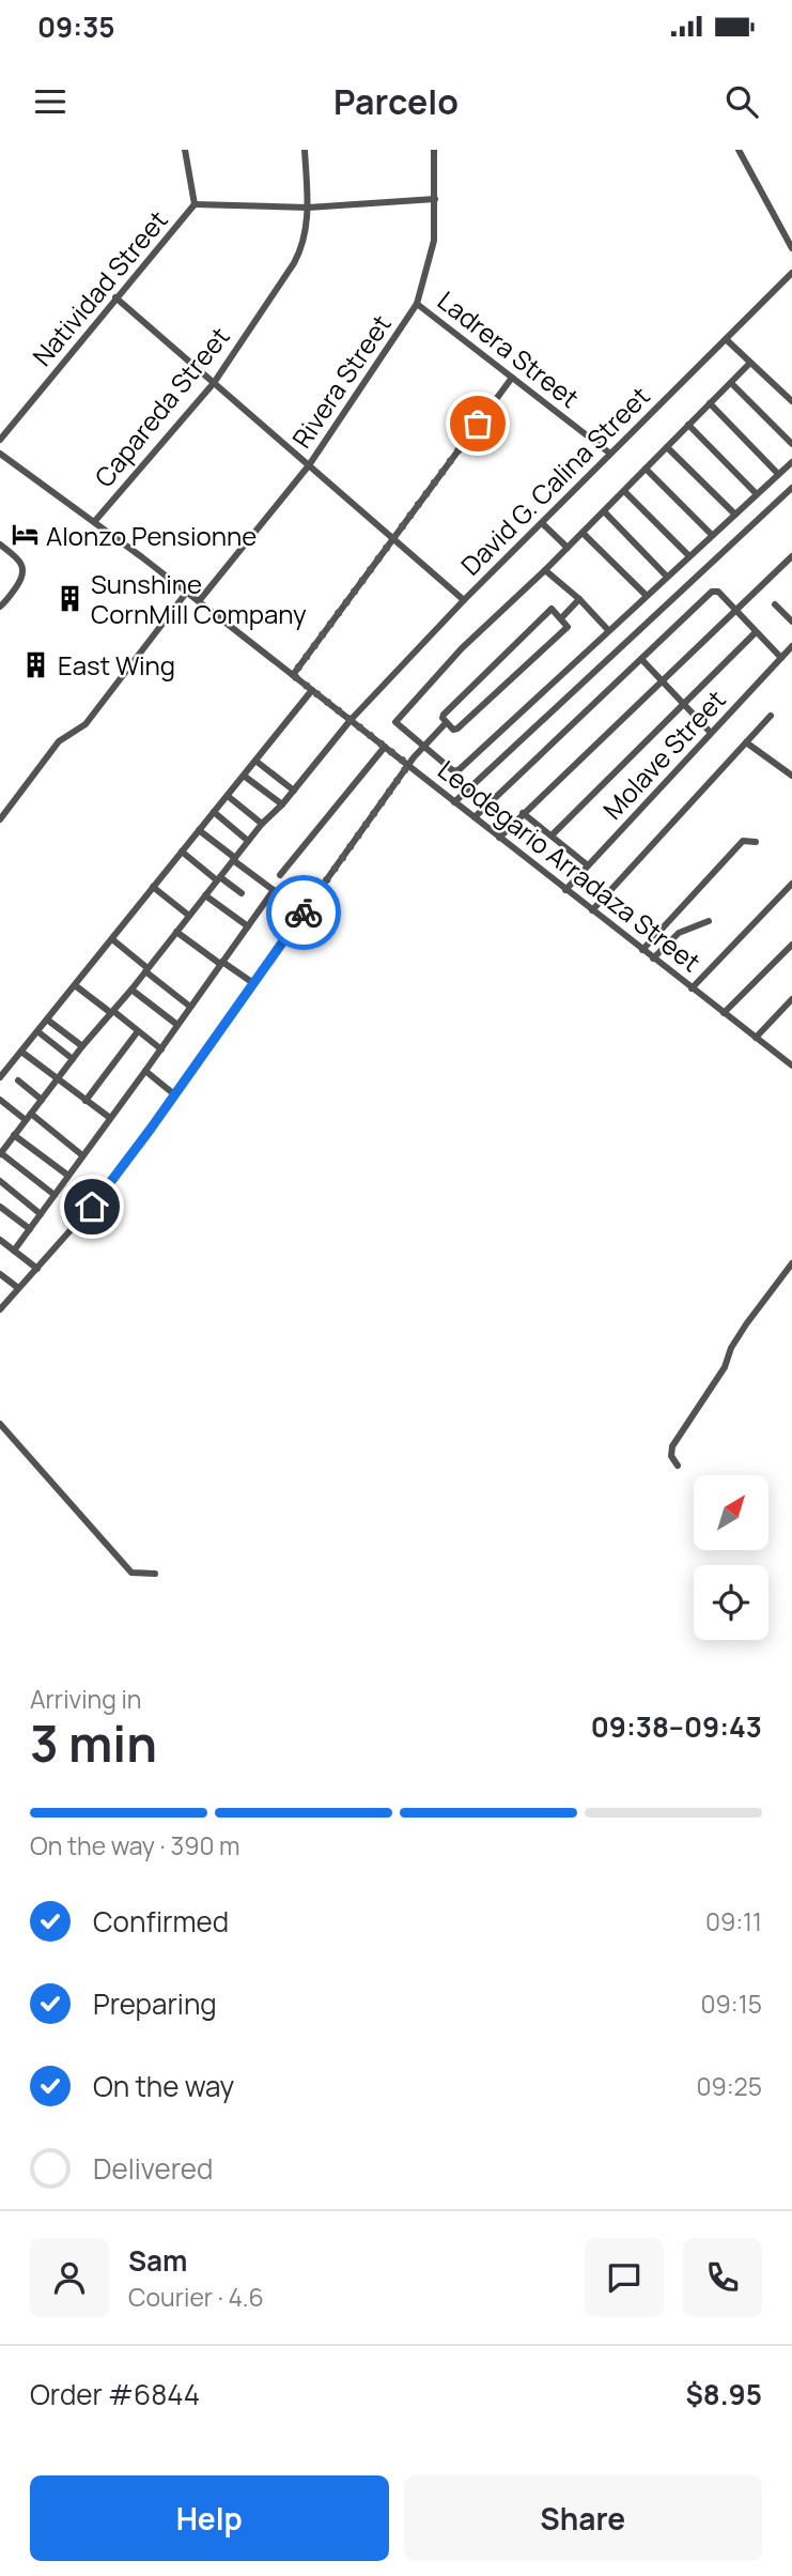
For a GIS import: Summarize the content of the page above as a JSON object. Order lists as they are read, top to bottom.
{
  "streets": {
    "street": [
      "Natividad Street",
      "Ladrera Street",
      "Rivera Street",
      "Capareda Street",
      "David G. Calina Street",
      "Molave Street",
      "Leodegario Arradaza Street"
    ]
  },
  "crossings": [
    ["Ladrera Street", "Rivera Street"],
    ["Ladrera Street", "David G. Calina Street"],
    ["Rivera Street", "Leodegario Arradaza Street"],
    ["Capareda Street", "Leodegario Arradaza Street"],
    ["David G. Calina Street", "Leodegario Arradaza Street"],
    ["Molave Street", "Leodegario Arradaza Street"]
  ],
  "places": {
    "hotel": ["Alonzo Pensionne"],
    "building": ["Sunshine CornMill Company", "East Wing"]
  },
  "north": "top right",
  "page": {
    "status": "09:35",
    "header": "Parcelo",
    "heading": ["3 min", "Arriving in", "09:38–09:43"],
    "panel": [
      "Sam",
      "Courier · 4.6",
      "Order #6844",
      "$8.95"
    ],
    "bar": "On the way · 390 m",
    "list": [
      ["Confirmed", "09:11"],
      ["Preparing", "09:15"],
      ["On the way", "09:25"],
      "Delivered"
    ],
    "buttons": ["Help", "Share"]
  }
}
